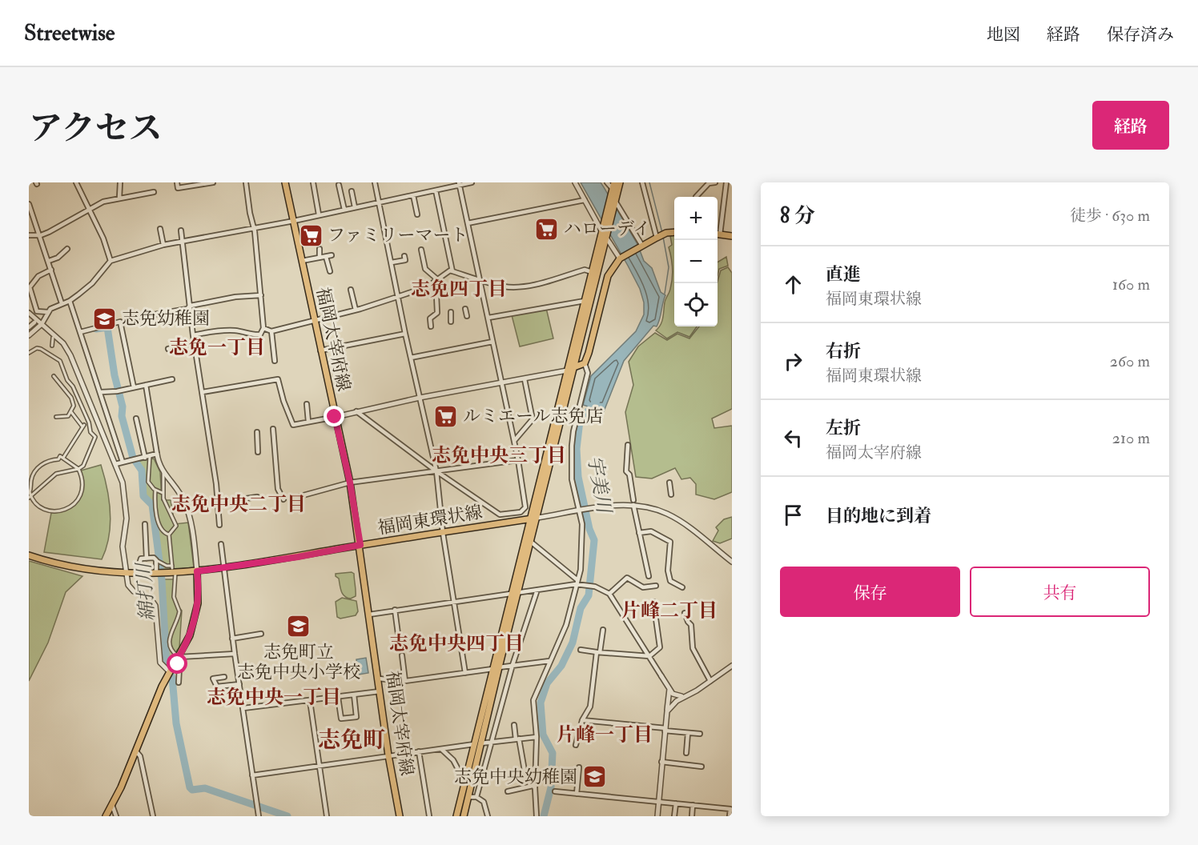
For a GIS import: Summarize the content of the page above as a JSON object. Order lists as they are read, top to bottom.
{
  "streets": {
    "main road": ["福岡太宰府線", "福岡東環状線"]
  },
  "crossings": [
    ["福岡太宰府線", "福岡東環状線"]
  ],
  "districts": [
    "志免四丁目",
    "志免一丁目",
    "志免中央三丁目",
    "志免中央二丁目",
    "片峰二丁目",
    "志免中央四丁目",
    "志免中央一丁目",
    "片峰一丁目",
    "志免町"
  ],
  "water": ["宇美川", "綿打川"],
  "places": {
    "supermarket": ["ハローデイ", "ファミリーマート", "ルミエール志免店"],
    "school or university": ["志免幼稚園", "志免町立 志免中央小学校", "志免中央幼稚園"]
  },
  "page": {
    "header": "Streetwise",
    "nav": ["地図", "経路", "保存済み"],
    "title": "アクセス",
    "buttons": [
      "経路",
      ["保存", "共有"]
    ],
    "heading": ["8 分", "徒歩 · 630 m"],
    "map_buttons": ["+", "−"],
    "list": [
      ["直進", "福岡東環状線", "160 m"],
      ["右折", "福岡東環状線", "260 m"],
      ["左折", "福岡太宰府線", "210 m"],
      "目的地に到着"
    ]
  }
}
